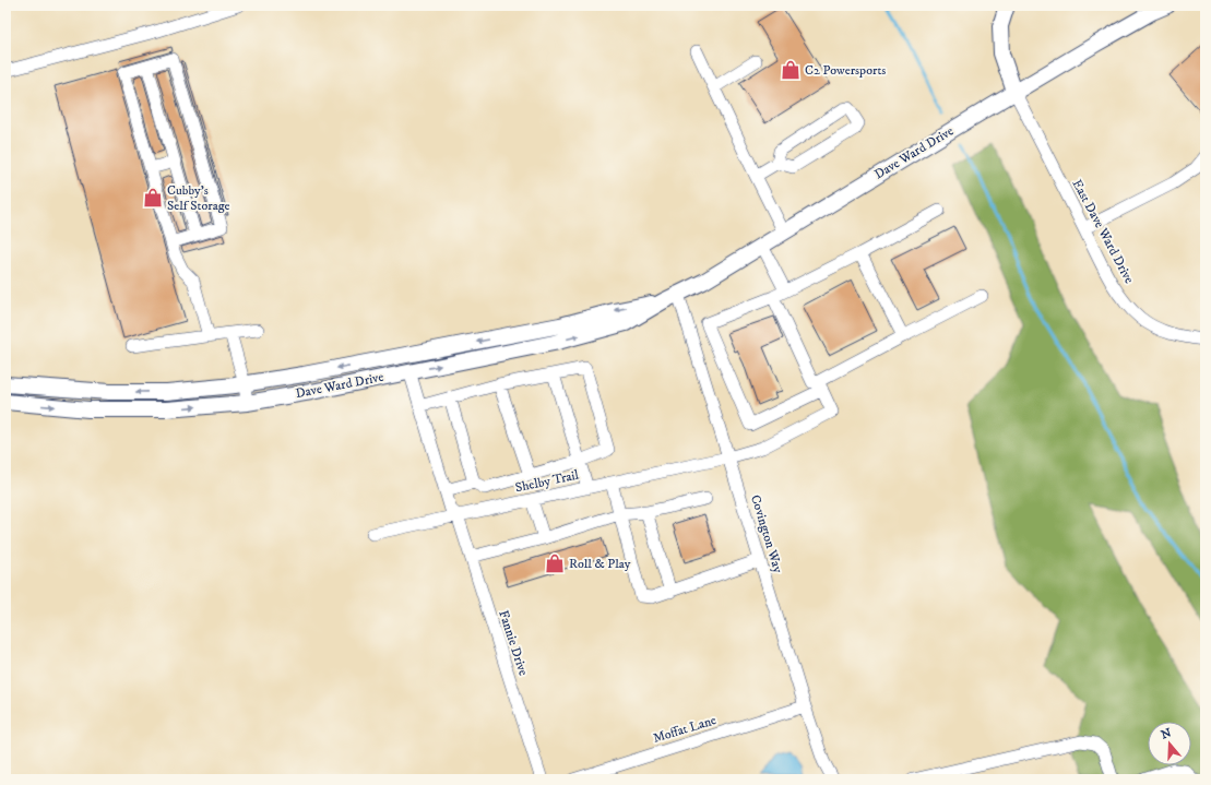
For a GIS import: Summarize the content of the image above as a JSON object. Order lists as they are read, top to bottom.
{
  "streets": {
    "main road": ["Dave Ward Drive"],
    "street": [
      "East Dave Ward Drive",
      "Shelby Trail",
      "Covington Way",
      "Fannie Drive",
      "Moffat Lane"
    ]
  },
  "crossings": [
    ["Dave Ward Drive", "East Dave Ward Drive"],
    ["Dave Ward Drive", "Covington Way"],
    ["Dave Ward Drive", "Fannie Drive"],
    ["Shelby Trail", "Covington Way"],
    ["Shelby Trail", "Fannie Drive"],
    ["Covington Way", "Moffat Lane"]
  ],
  "places": {
    "shop": ["C2 Powersports", "Cubby's Self Storage", "Roll & Play"]
  },
  "north": "top"
}
